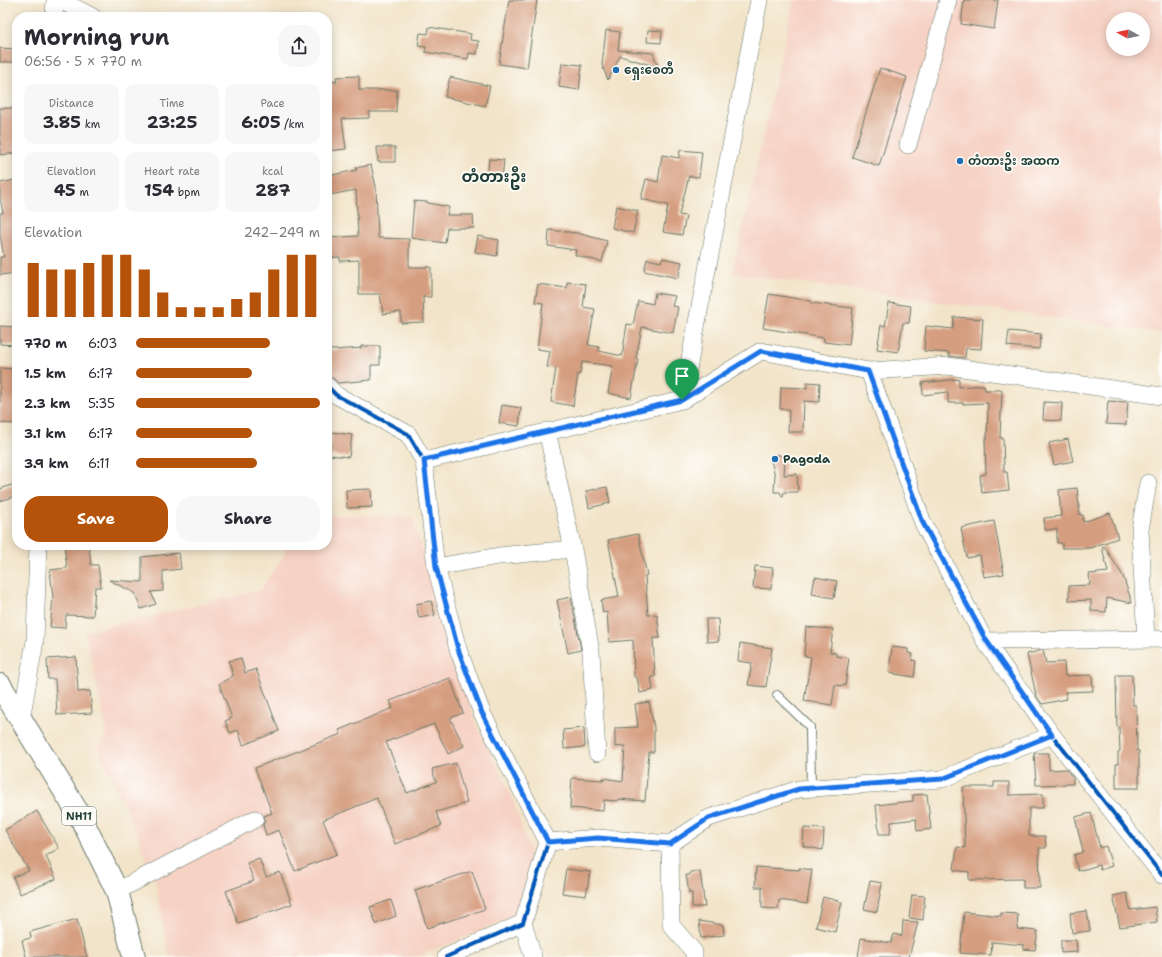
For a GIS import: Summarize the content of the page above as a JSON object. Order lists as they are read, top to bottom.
{
  "streets": {
    "highway": ["NH11"]
  },
  "districts": ["တံတားဦး"],
  "places": ["ရှေးစေတီ", "တံတားဦး အထက", "Pagoda"],
  "north": "left",
  "page": {
    "heading": ["Morning run", "06:56 · 5 × 770 m"],
    "stats": [
      ["Distance", "3.85 km"],
      ["Time", "23:25"],
      ["Pace", "6:05 /km"],
      ["Elevation", "45 m"],
      ["Heart rate", "154 bpm"],
      ["kcal", "287"]
    ],
    "chart": ["Elevation", "242–249 m"],
    "list": [
      {
        "name": "770 m",
        "note": "6:03"
      },
      {
        "name": "1.5 km",
        "note": "6:17"
      },
      {
        "name": "2.3 km",
        "note": "5:35"
      },
      {
        "name": "3.1 km",
        "note": "6:17"
      },
      {
        "name": "3.9 km",
        "note": "6:11"
      }
    ],
    "buttons": ["Save", "Share"]
  }
}
